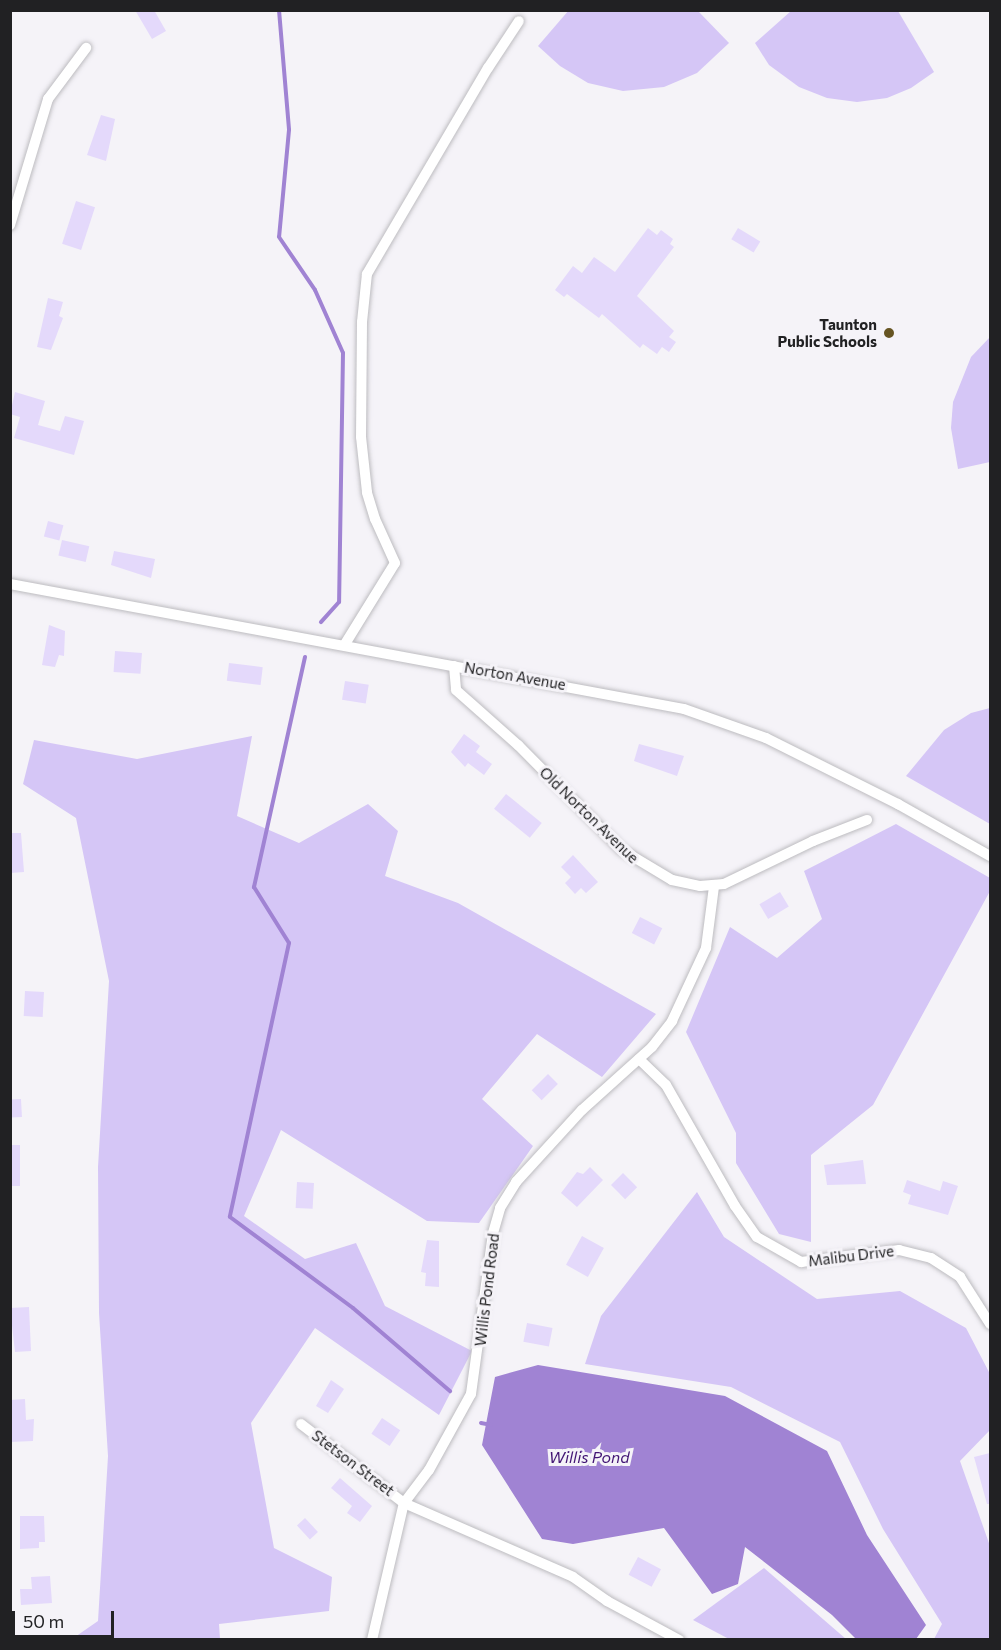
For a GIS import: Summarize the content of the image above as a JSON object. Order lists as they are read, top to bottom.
{
  "streets": {
    "street": [
      "Norton Avenue",
      "Old Norton Avenue",
      "Malibu Drive",
      "Willis Pond Road",
      "Stetson Street"
    ]
  },
  "crossings": [
    ["Norton Avenue", "Old Norton Avenue"],
    ["Old Norton Avenue", "Willis Pond Road"],
    ["Malibu Drive", "Willis Pond Road"],
    ["Willis Pond Road", "Stetson Street"]
  ],
  "water": ["Willis Pond"],
  "places": ["Taunton Public Schools"],
  "scale_bar": "50 m"
}
